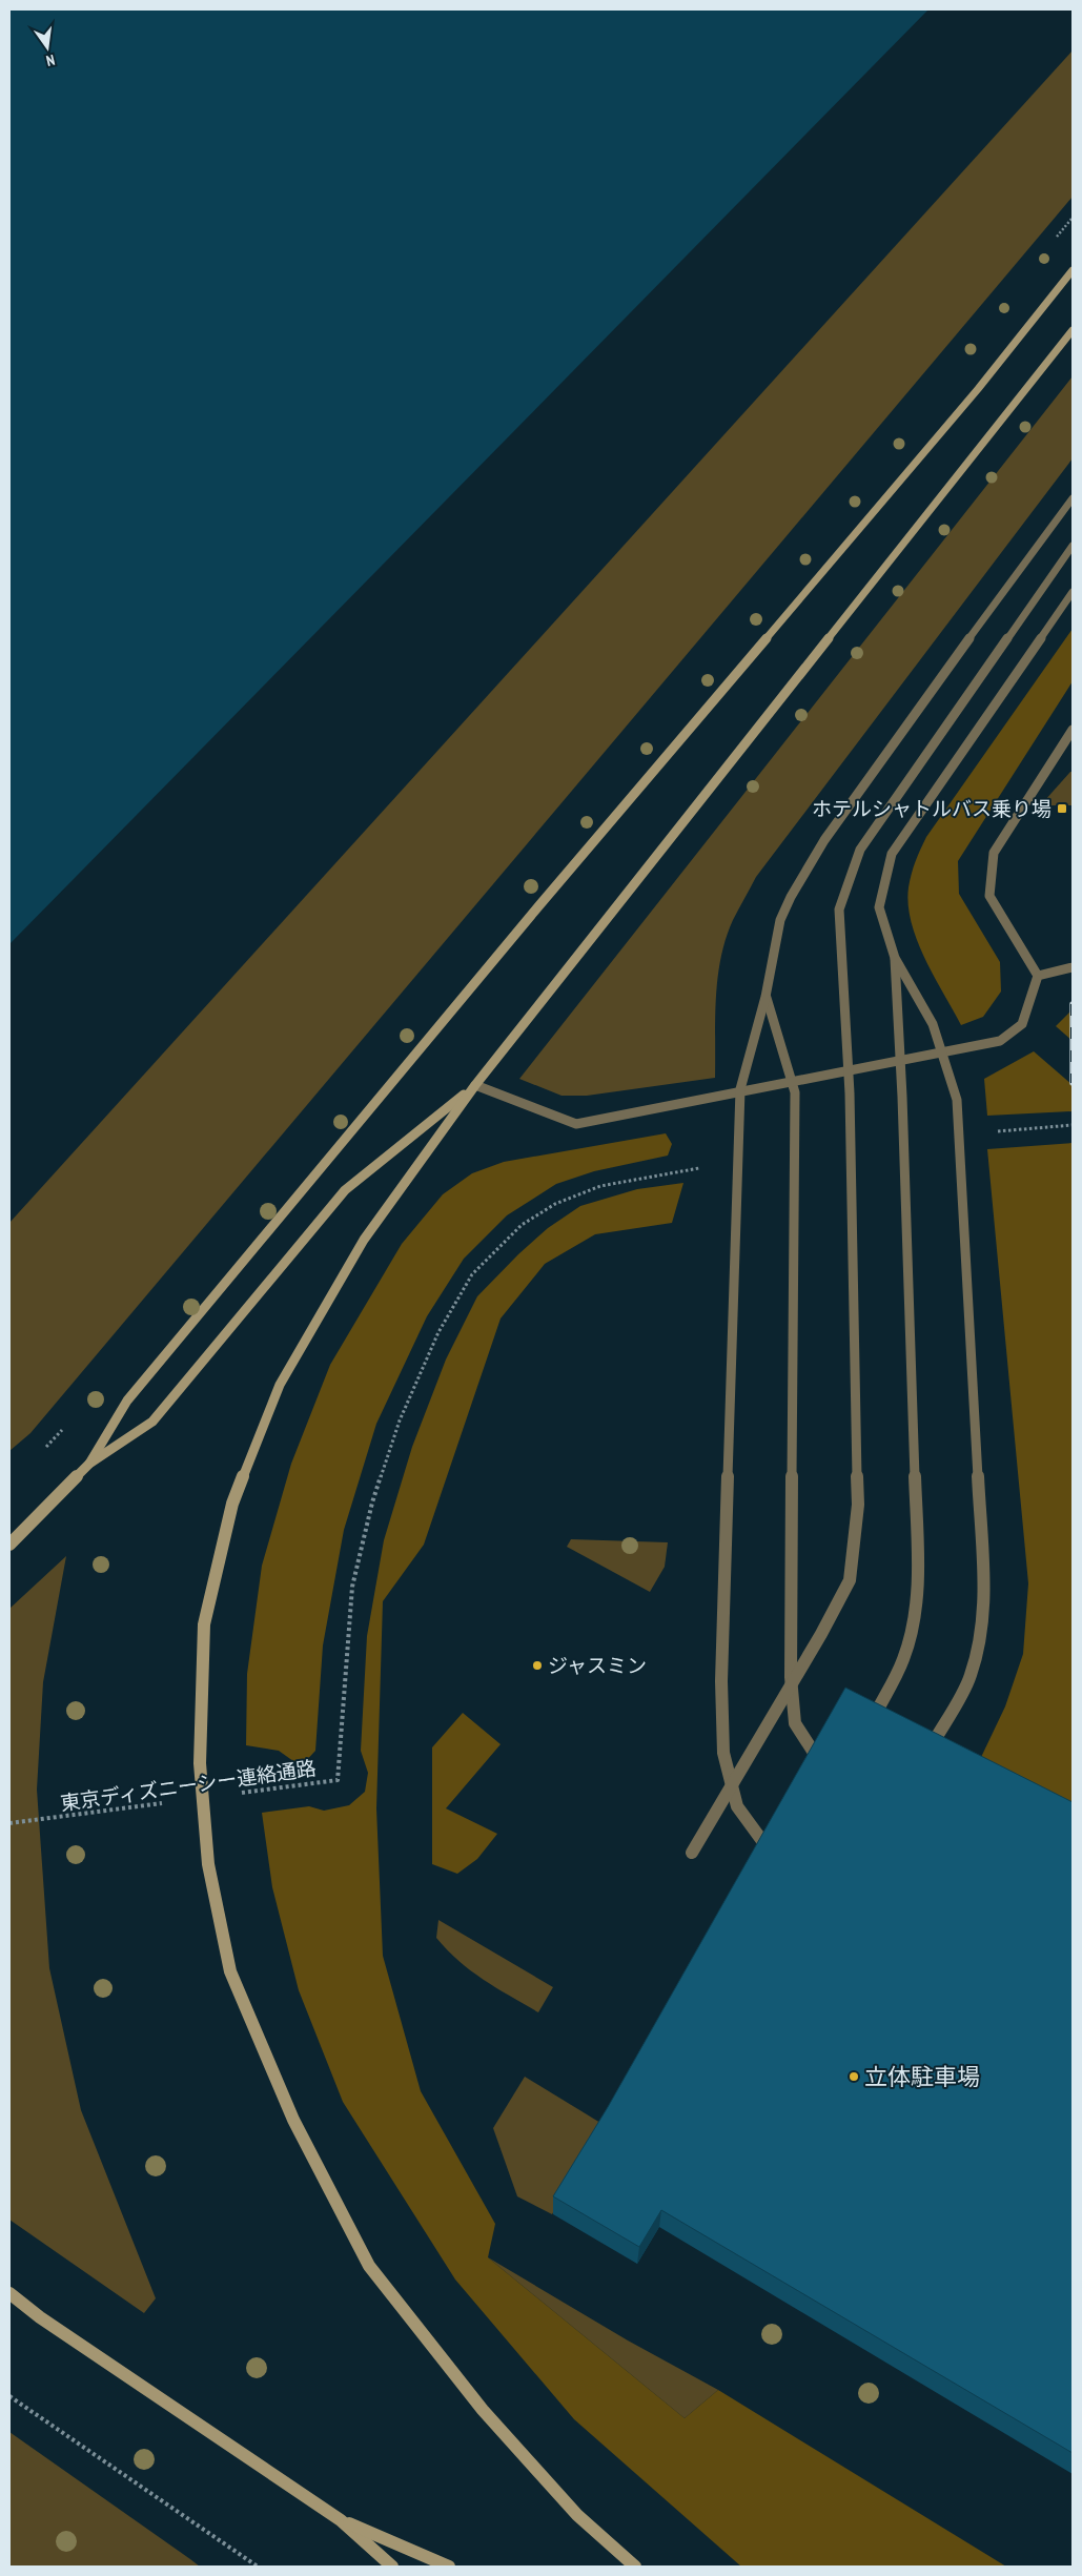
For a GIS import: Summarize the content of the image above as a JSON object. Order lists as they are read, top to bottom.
{
  "streets": {
    "path": ["東京ディズニーシー連絡通路"]
  },
  "places": {
    "transit": ["ホテルシャトルバス乗り場"],
    "other": ["ジャスミン", "立体駐車場"]
  },
  "north": "bottom"
}
